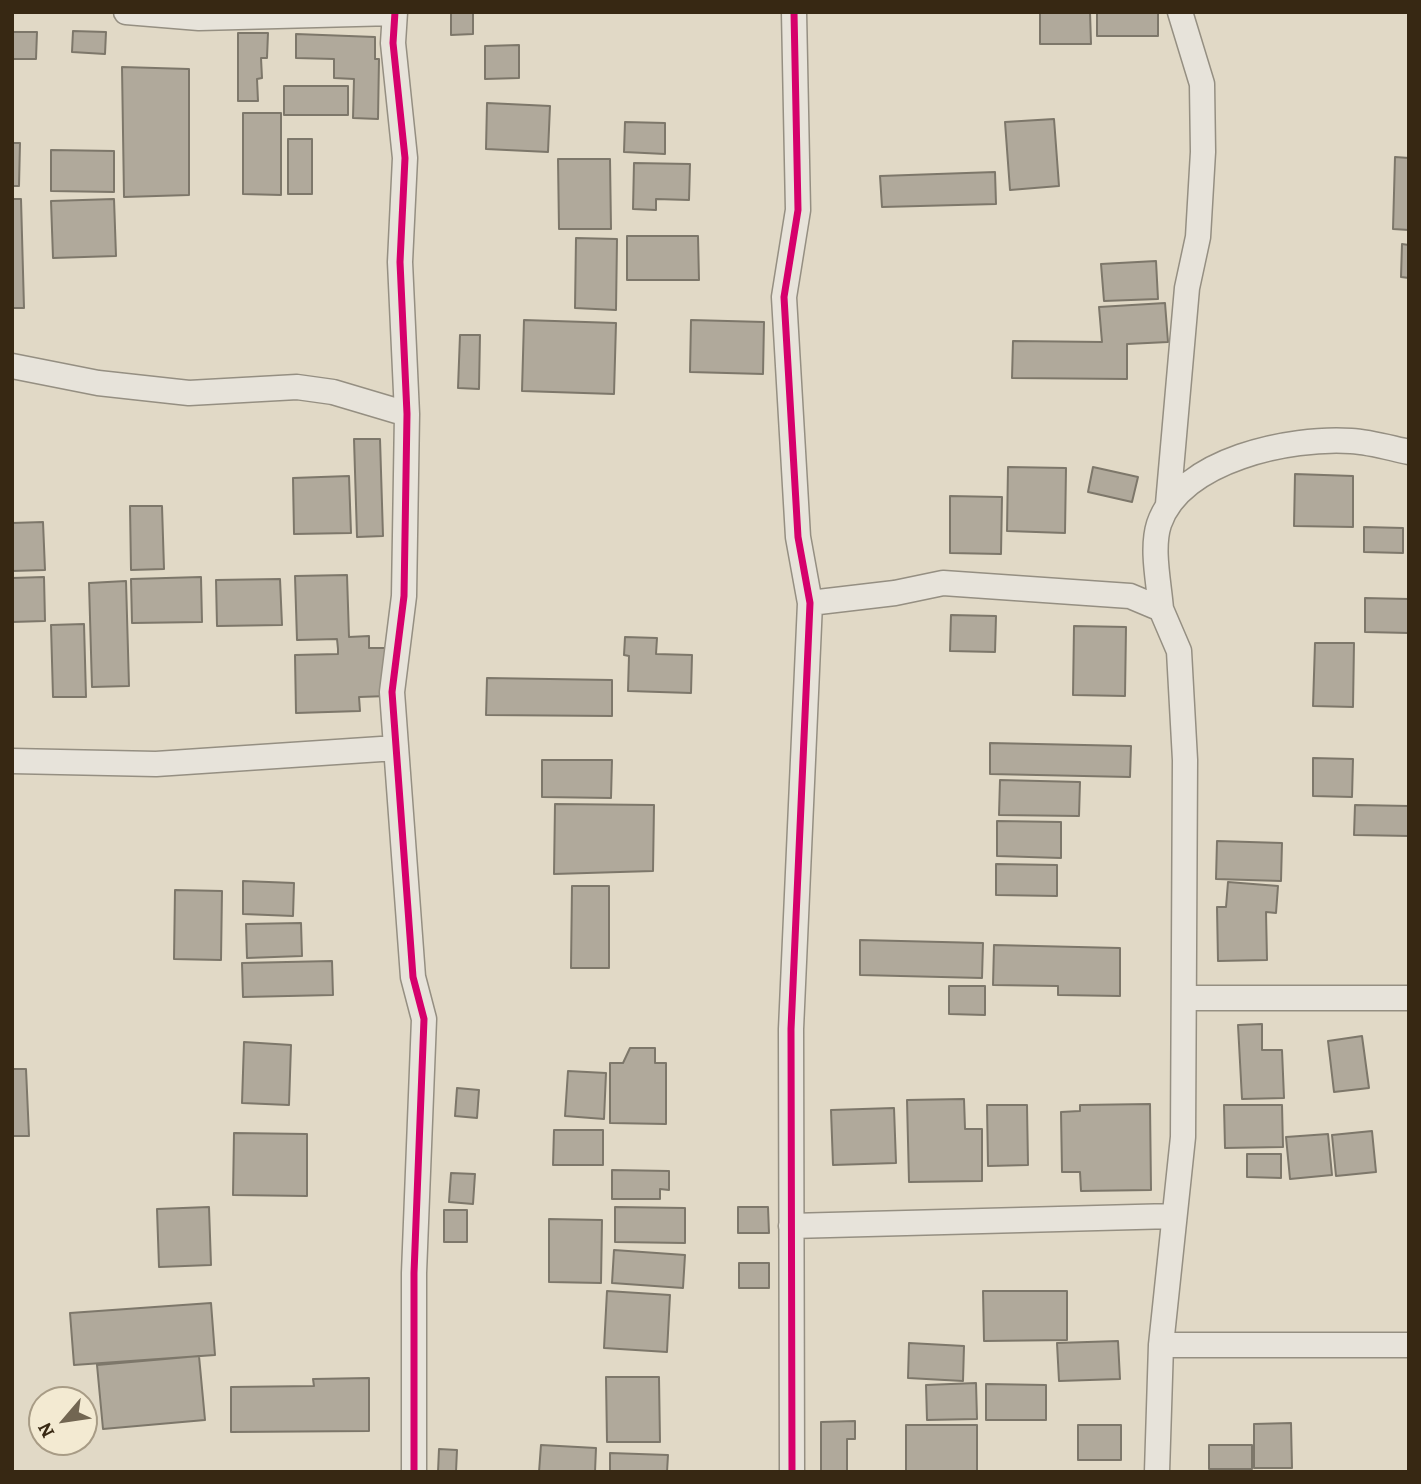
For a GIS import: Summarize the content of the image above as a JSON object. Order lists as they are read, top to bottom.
{
  "north": "bottom left"
}
